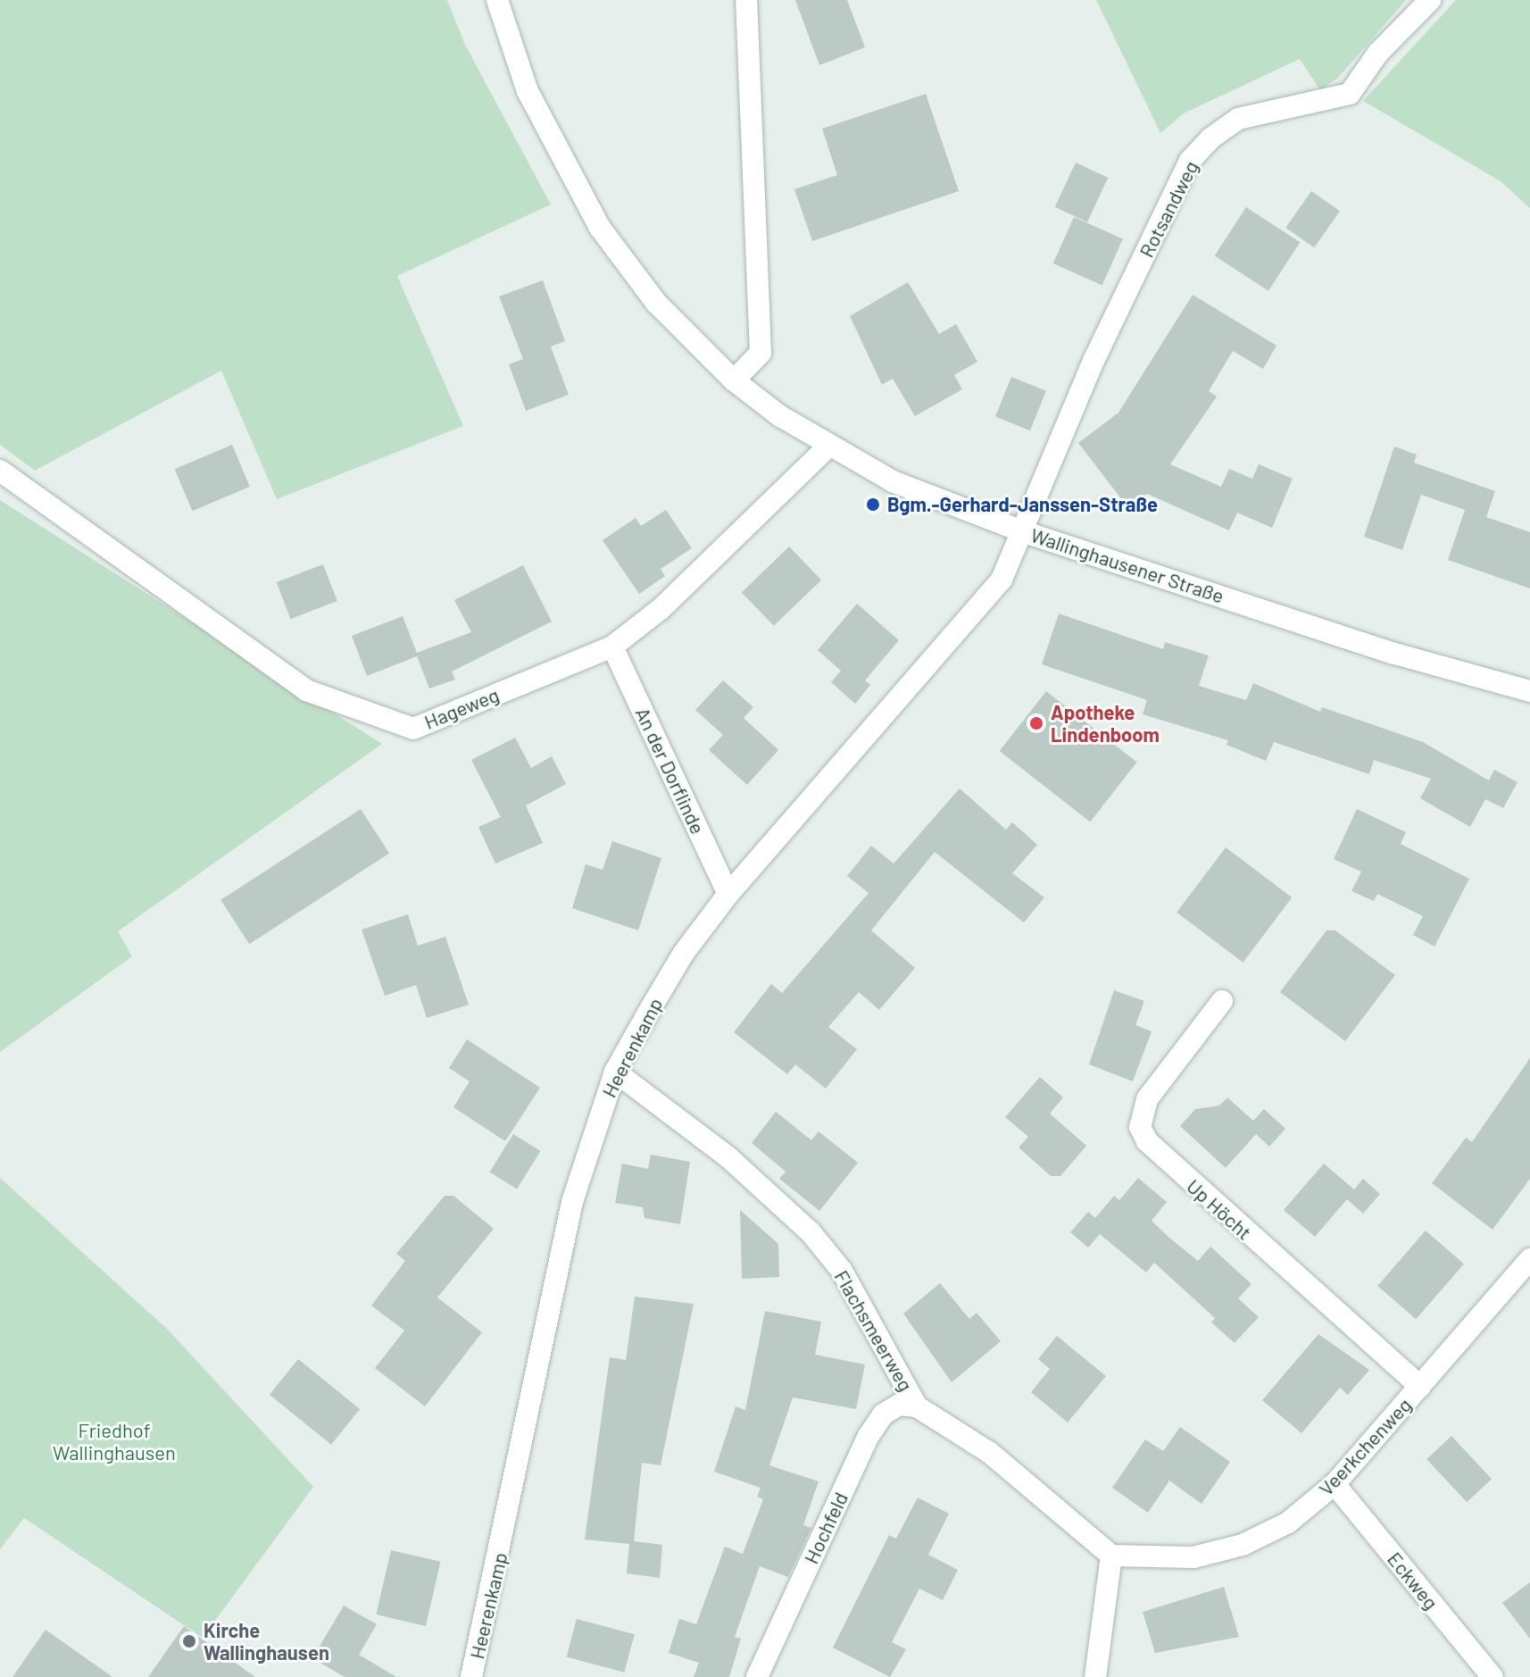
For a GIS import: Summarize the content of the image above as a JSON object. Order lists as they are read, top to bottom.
{
  "streets": {
    "street": [
      "Rotsandweg",
      "Wallinghausener Straße",
      "Hageweg",
      "An der Dorflinde",
      "Heerenkamp",
      "Up Höcht",
      "Flachsmeerweg",
      "Veerkchenweg",
      "Hochfeld",
      "Eckweg"
    ]
  },
  "crossings": [
    ["Rotsandweg", "Wallinghausener Straße"],
    ["Rotsandweg", "Heerenkamp"],
    ["Wallinghausener Straße", "Hageweg"],
    ["Wallinghausener Straße", "Heerenkamp"],
    ["Hageweg", "An der Dorflinde"],
    ["An der Dorflinde", "Heerenkamp"],
    ["Heerenkamp", "Flachsmeerweg"],
    ["Up Höcht", "Veerkchenweg"],
    ["Flachsmeerweg", "Veerkchenweg"],
    ["Flachsmeerweg", "Hochfeld"],
    ["Veerkchenweg", "Eckweg"]
  ],
  "parks": ["Friedhof Wallinghausen"],
  "places": ["Bgm.-Gerhard-Janssen-Straße", "Apotheke Lindenboom", "Kirche Wallinghausen"]
}
